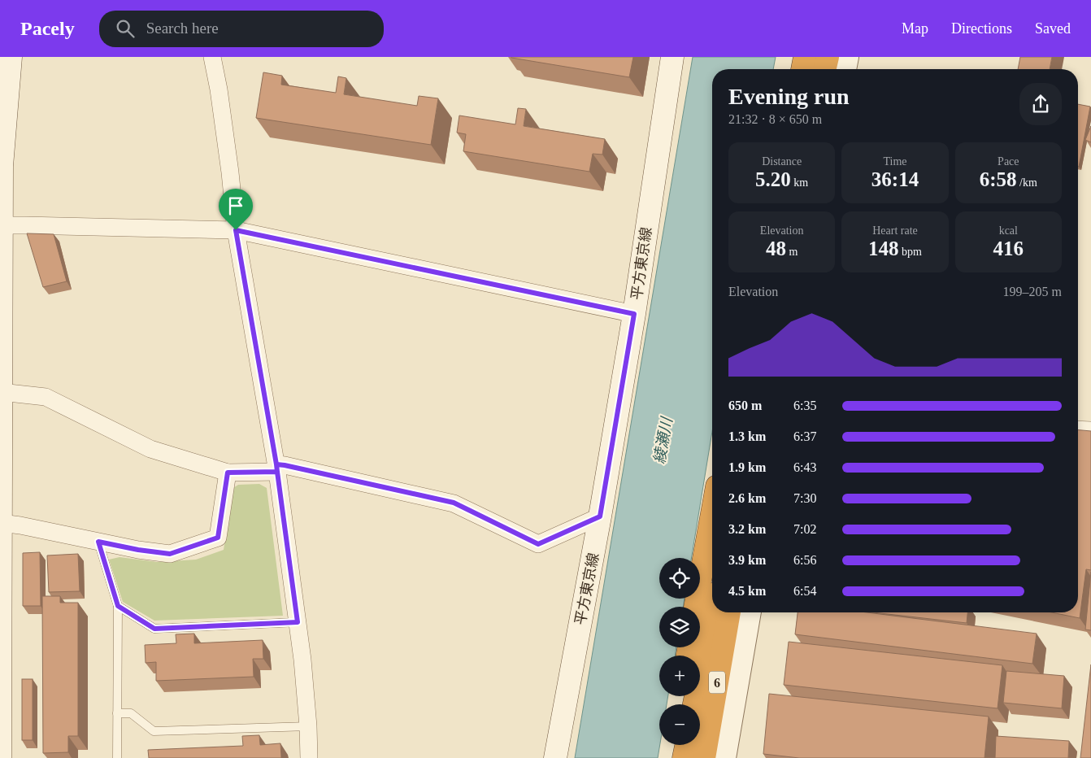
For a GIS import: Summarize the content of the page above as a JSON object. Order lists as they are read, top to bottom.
{
  "streets": {
    "highway": ["6"],
    "main road": ["平方東京線"]
  },
  "water": ["綾瀬川"],
  "page": {
    "header": "Pacely",
    "search": "Search here",
    "nav": ["Map", "Directions", "Saved"],
    "heading": ["Evening run", "21:32 · 8 × 650 m"],
    "stats": [
      ["Distance", "5.20 km"],
      ["Time", "36:14"],
      ["Pace", "6:58 /km"],
      ["Elevation", "48 m"],
      ["Heart rate", "148 bpm"],
      ["kcal", "416"]
    ],
    "chart": ["Elevation", "199–205 m"],
    "list": [
      {
        "name": "650 m",
        "note": "6:35"
      },
      {
        "name": "1.3 km",
        "note": "6:37"
      },
      {
        "name": "1.9 km",
        "note": "6:43"
      },
      {
        "name": "2.6 km",
        "note": "7:30"
      },
      {
        "name": "3.2 km",
        "note": "7:02"
      },
      {
        "name": "3.9 km",
        "note": "6:56"
      },
      {
        "name": "4.5 km",
        "note": "6:54"
      }
    ],
    "map_buttons": ["+", "−"]
  }
}
